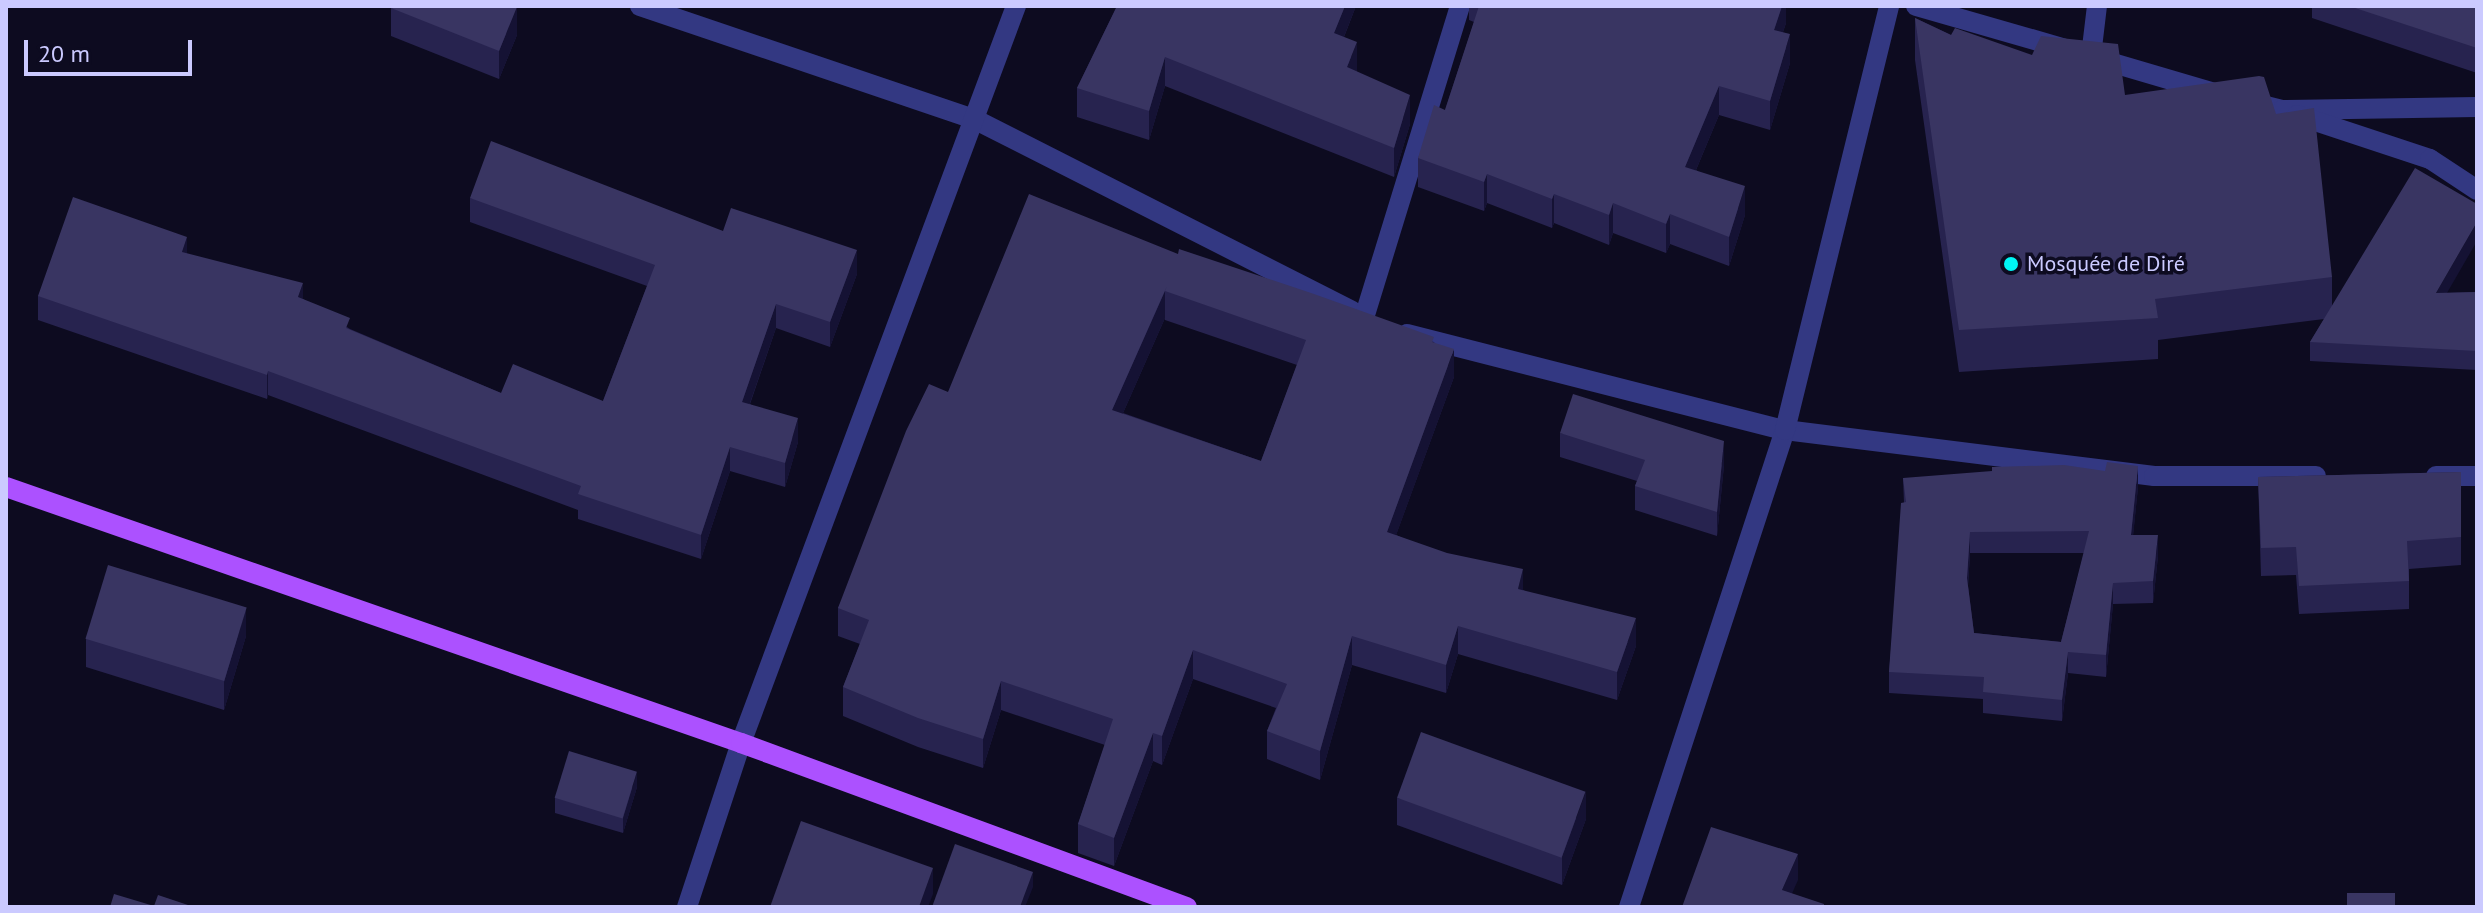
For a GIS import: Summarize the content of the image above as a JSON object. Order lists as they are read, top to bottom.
{
  "places": ["Mosquée de Diré"],
  "scale_bar": "20 m"
}
